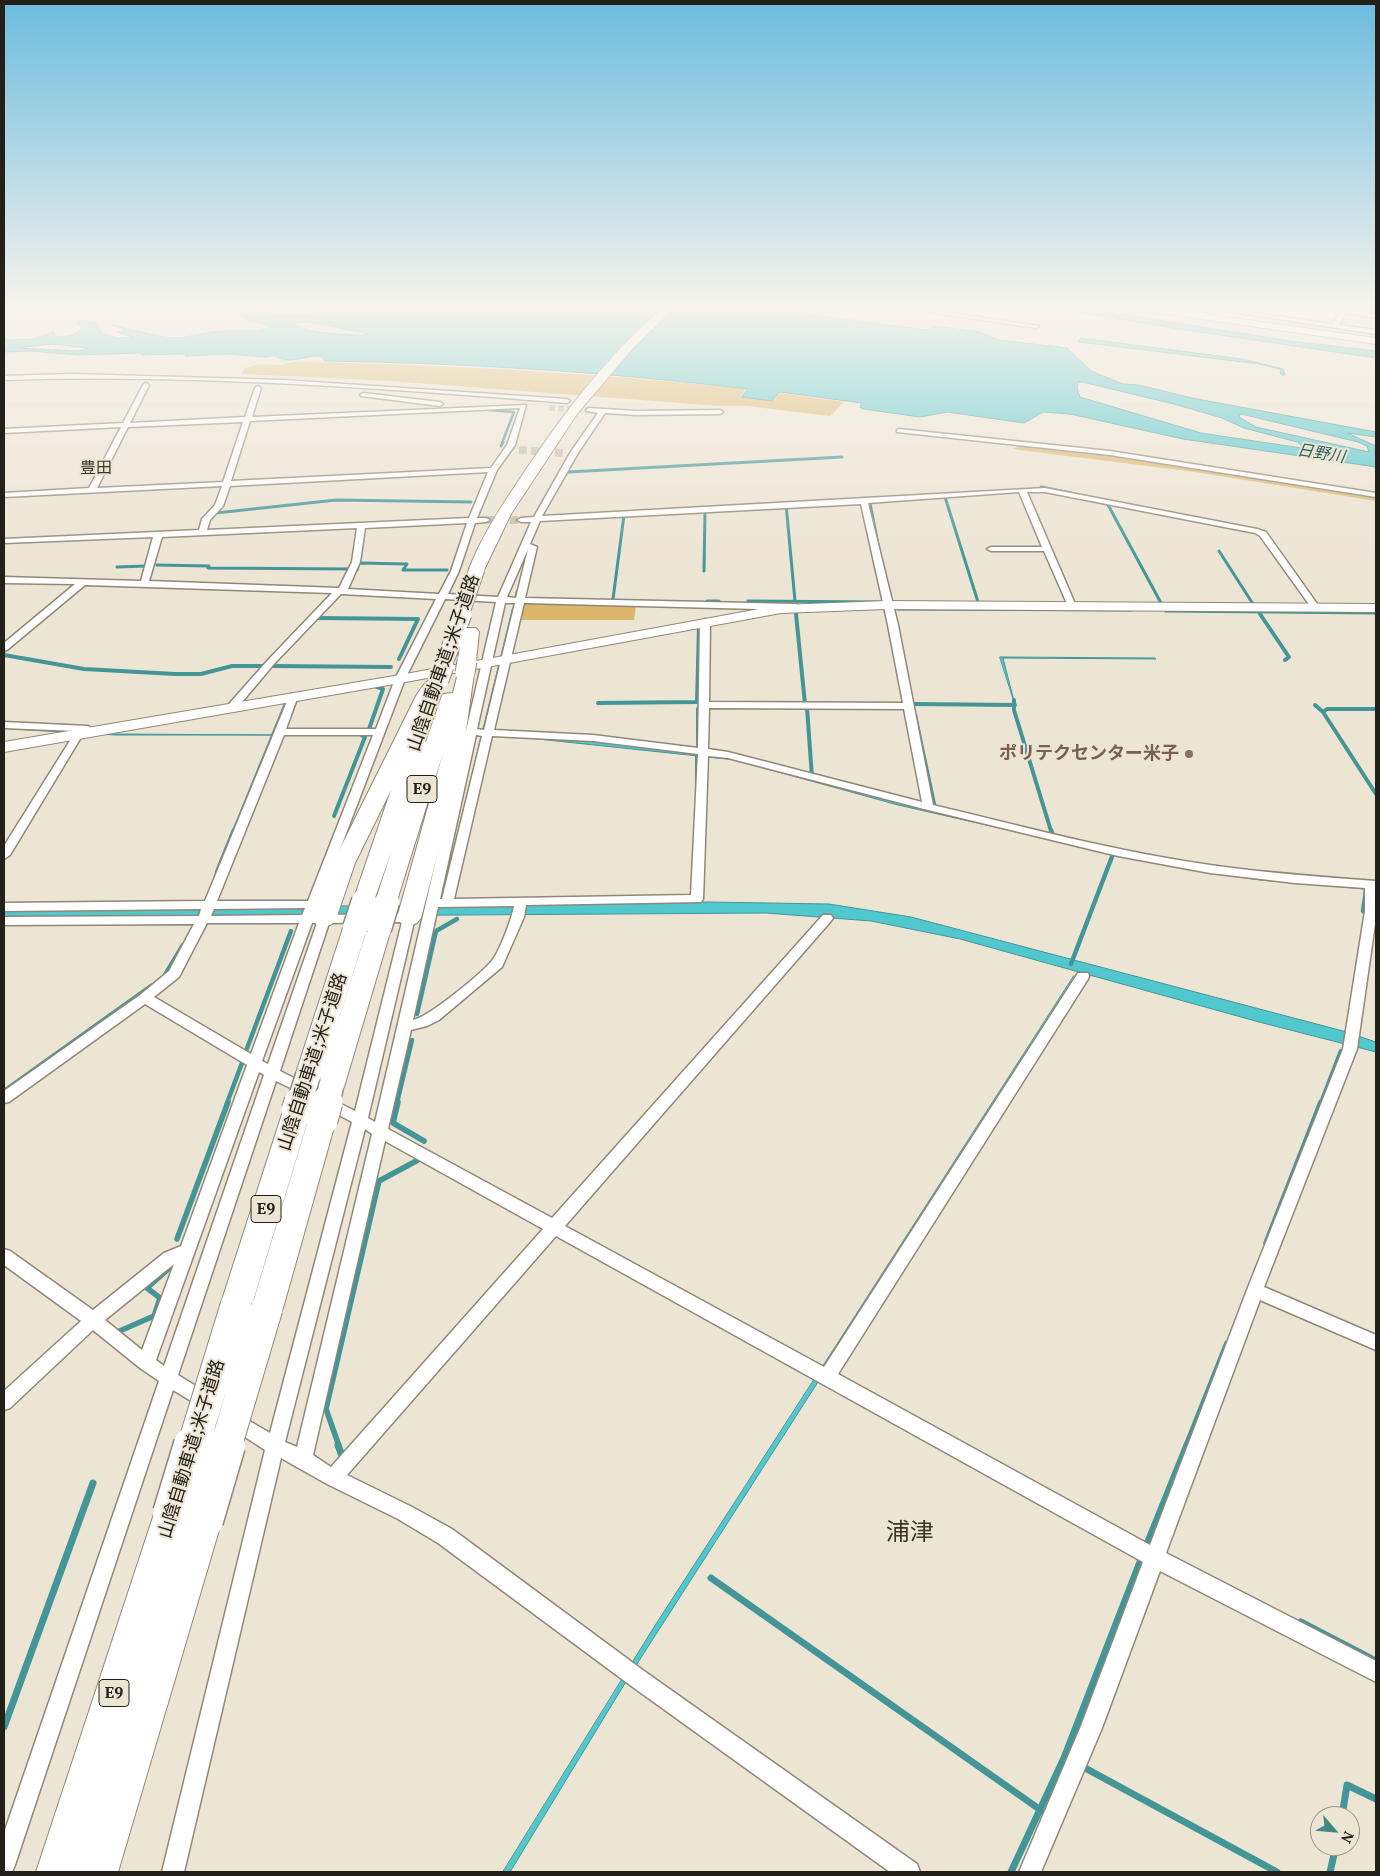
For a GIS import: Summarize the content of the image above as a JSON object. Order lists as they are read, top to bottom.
{
  "streets": {
    "highway": ["山陰自動車道;米子道路", "E9"]
  },
  "districts": ["豊田", "浦津"],
  "water": ["日野川"],
  "places": ["ポリテクセンター米子"],
  "north": "bottom right"
}
